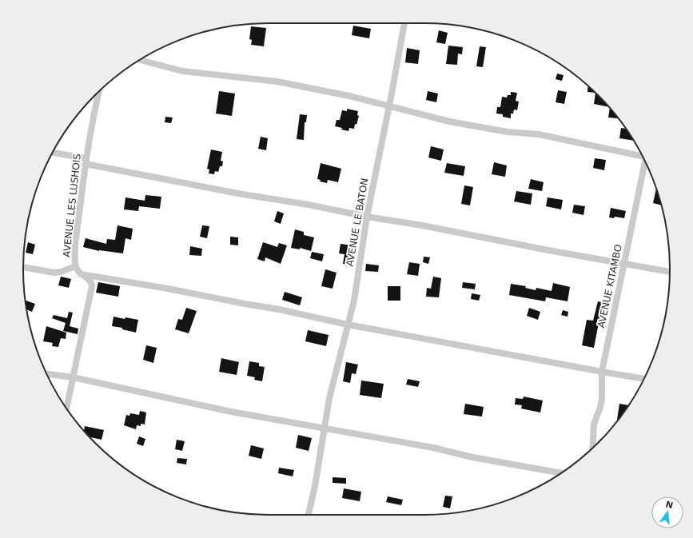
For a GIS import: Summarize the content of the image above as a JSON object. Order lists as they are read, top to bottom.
{
  "streets": {
    "street": ["AVENUE LES LUSHOIS", "AVENUE LE BATON", "AVENUE KITAMBO"]
  },
  "north": "top"
}
